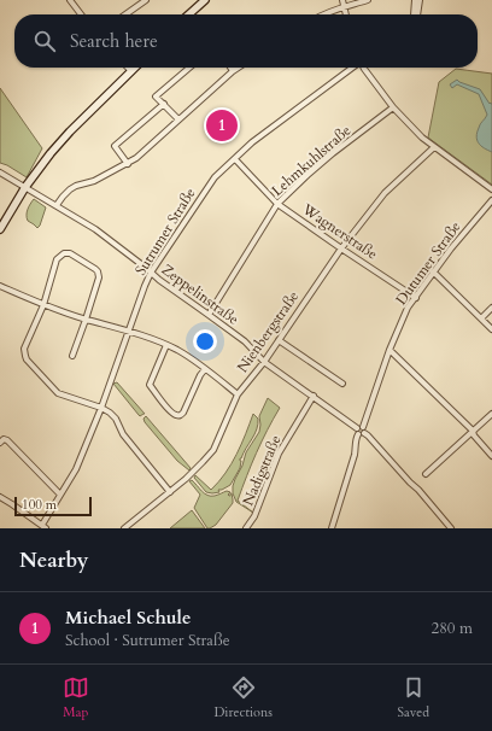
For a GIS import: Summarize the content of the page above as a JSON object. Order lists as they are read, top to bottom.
{
  "streets": {
    "street": [
      "Lehmkuhlstraße",
      "Sutrumer Straße",
      "Wagnerstraße",
      "Dutumer Straße",
      "Zeppelinstraße",
      "Nienbergstraße",
      "Nadigstraße"
    ]
  },
  "crossings": [
    ["Lehmkuhlstraße", "Wagnerstraße"],
    ["Lehmkuhlstraße", "Zeppelinstraße"],
    ["Sutrumer Straße", "Wagnerstraße"],
    ["Sutrumer Straße", "Zeppelinstraße"],
    ["Wagnerstraße", "Dutumer Straße"],
    ["Wagnerstraße", "Nienbergstraße"],
    ["Zeppelinstraße", "Nienbergstraße"],
    ["Zeppelinstraße", "Nadigstraße"]
  ],
  "scale_bar": "100 m",
  "page": {
    "search": "Search here",
    "pins": "1",
    "scale": "100 m",
    "heading": "Nearby",
    "list": [
      {
        "mark": "1",
        "name": "Michael Schule",
        "note": "School · Sutrumer Straße",
        "value": "280 m"
      }
    ],
    "nav": ["Map", "Directions", "Saved"]
  }
}
